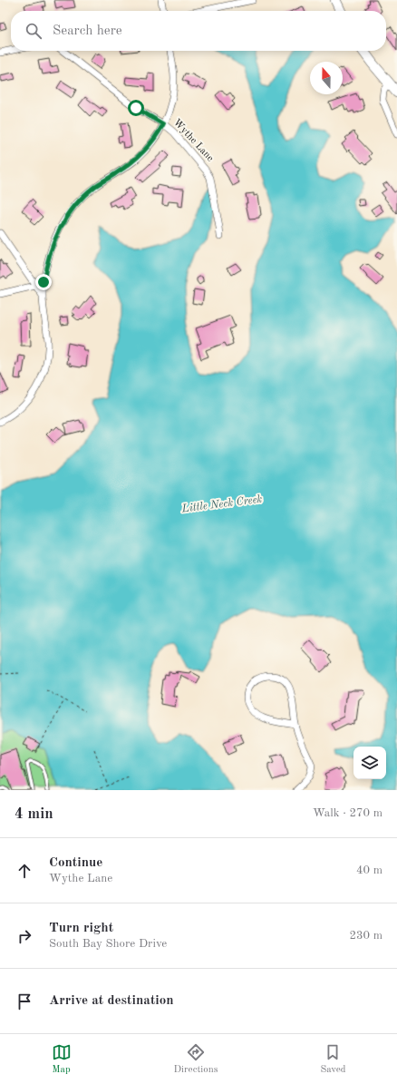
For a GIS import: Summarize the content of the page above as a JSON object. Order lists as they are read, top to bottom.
{
  "streets": {
    "street": ["Wythe Lane"]
  },
  "water": ["Little Neck Creek"],
  "north": "top",
  "page": {
    "search": "Search here",
    "heading": ["4 min", "Walk · 270 m"],
    "list": [
      ["Continue", "Wythe Lane", "40 m"],
      ["Turn right", "South Bay Shore Drive", "230 m"],
      "Arrive at destination"
    ],
    "nav": ["Map", "Directions", "Saved"]
  }
}
